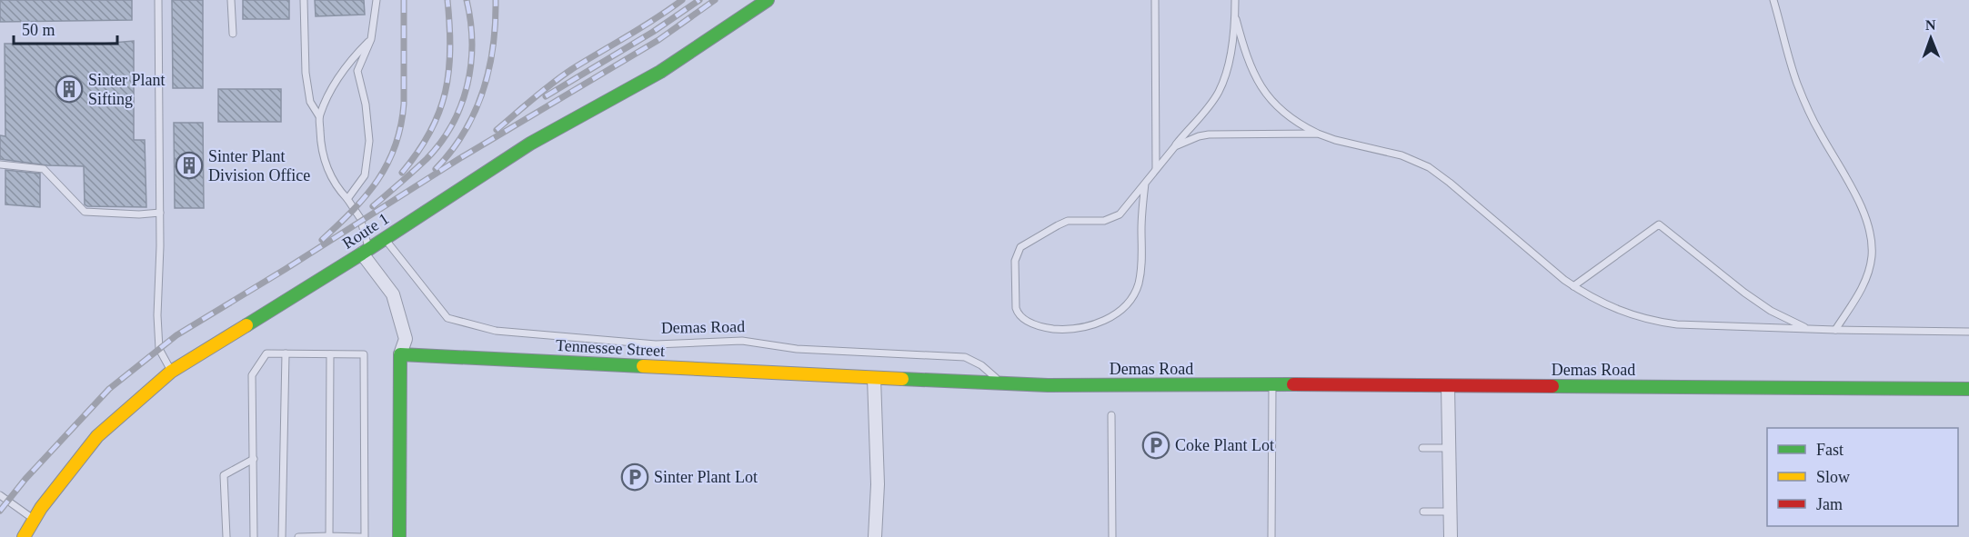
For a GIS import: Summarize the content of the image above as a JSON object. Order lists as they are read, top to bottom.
{
  "streets": {
    "street": ["Route 1", "Demas Road", "Tennessee Street"]
  },
  "crossings": [
    ["Route 1", "Demas Road"],
    ["Demas Road", "Tennessee Street"]
  ],
  "places": {
    "building": ["Sinter Plant Sifting", "Sinter Plant Division Office"],
    "parking": ["Coke Plant Lot", "Sinter Plant Lot"]
  },
  "legend": ["Fast", "Slow", "Jam"],
  "scale_bar": "50 m",
  "north": "top"
}
